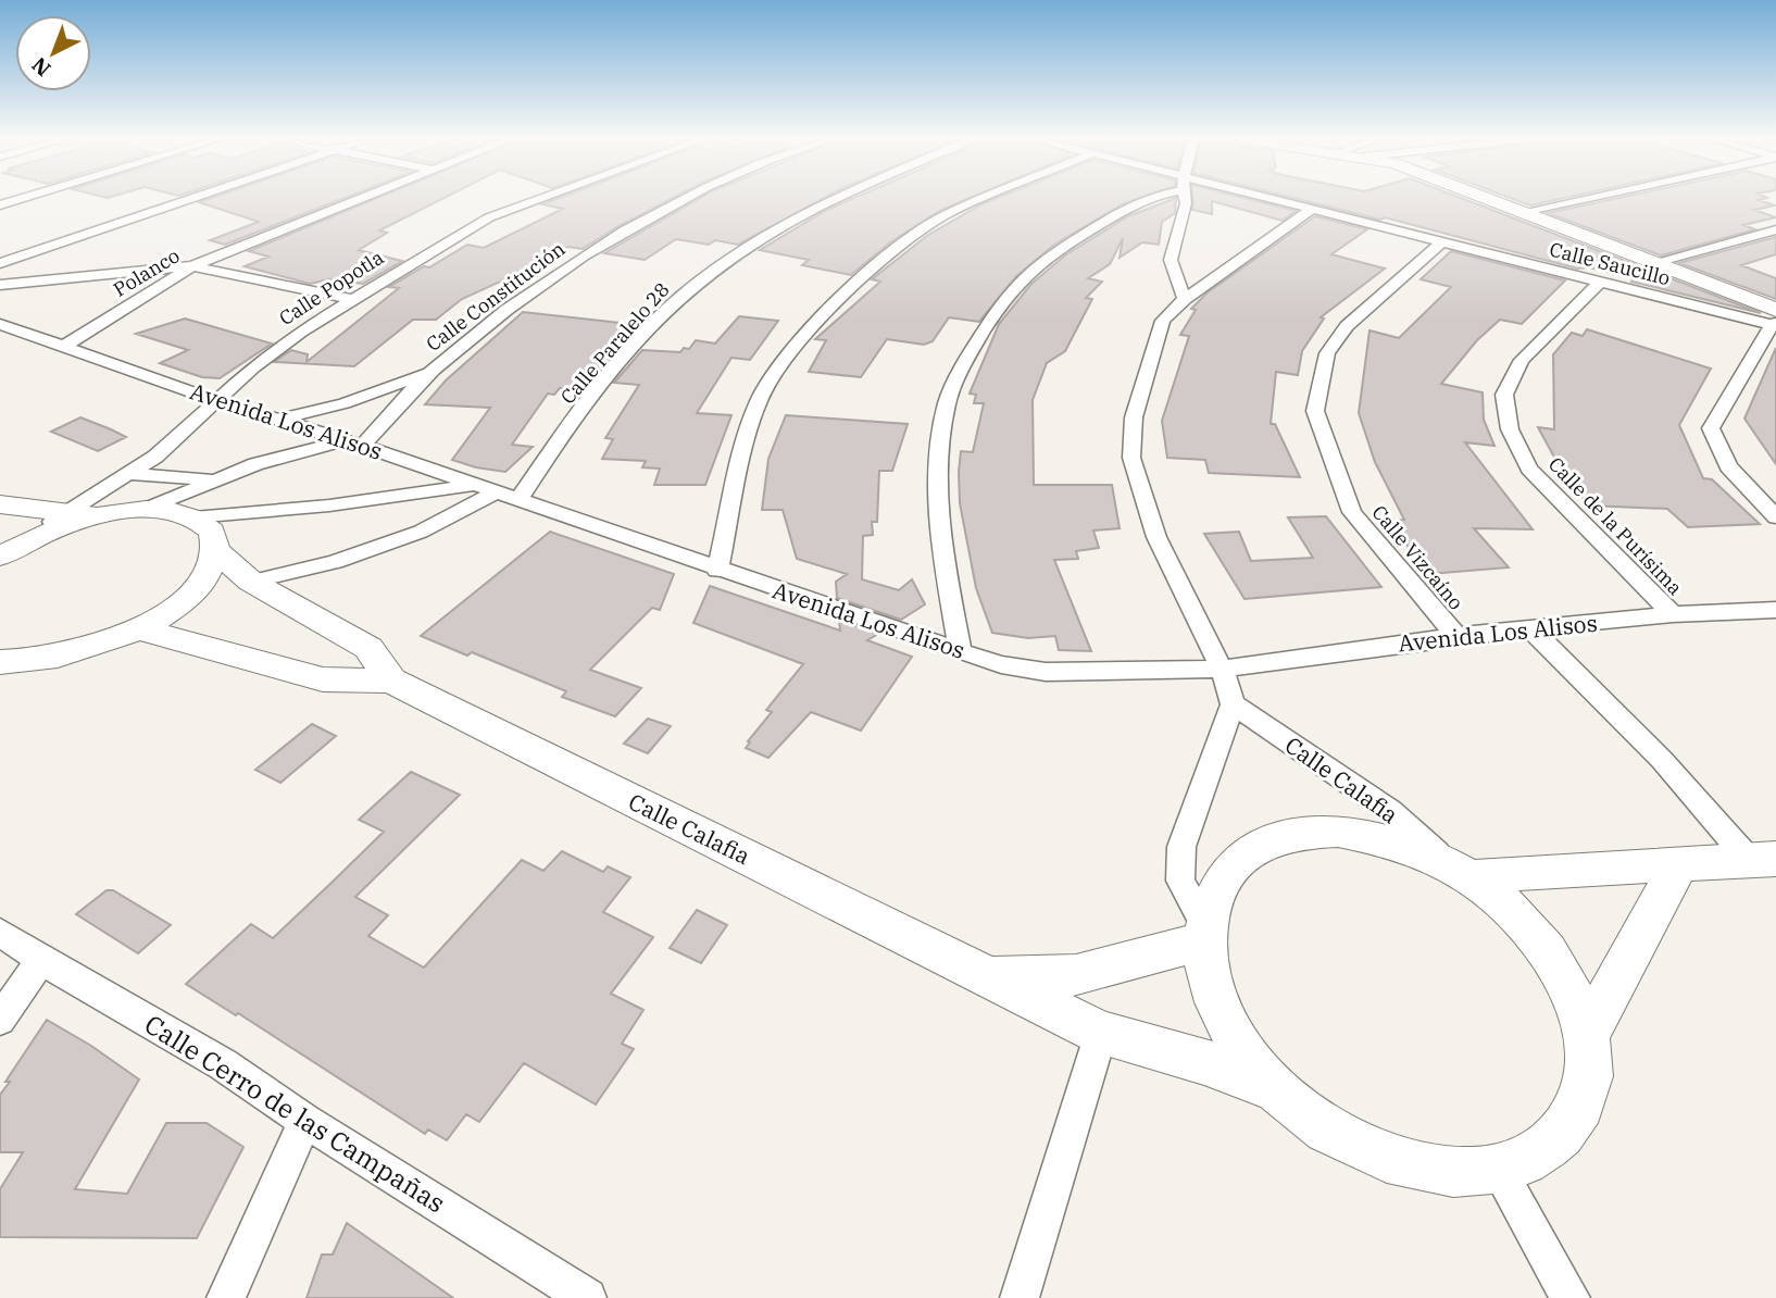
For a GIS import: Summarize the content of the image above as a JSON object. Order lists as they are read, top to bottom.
{
  "streets": {
    "street": [
      "Calle Saucillo",
      "Polanco",
      "Calle Popotla",
      "Calle Constitución",
      "Calle Paralelo 28",
      "Avenida Los Alisos",
      "Calle de la Purísima",
      "Calle Vizcaíno",
      "Calle Calafia",
      "Calle Cerro de las Campañas"
    ]
  },
  "crossings": [
    ["Calle Saucillo", "Calle de la Purísima"],
    ["Calle Saucillo", "Calle Vizcaíno"],
    ["Polanco", "Avenida Los Alisos"],
    ["Calle Popotla", "Avenida Los Alisos"],
    ["Calle Constitución", "Avenida Los Alisos"],
    ["Calle Paralelo 28", "Avenida Los Alisos"],
    ["Avenida Los Alisos", "Calle de la Purísima"],
    ["Avenida Los Alisos", "Calle Vizcaíno"]
  ],
  "north": "bottom left"
}
